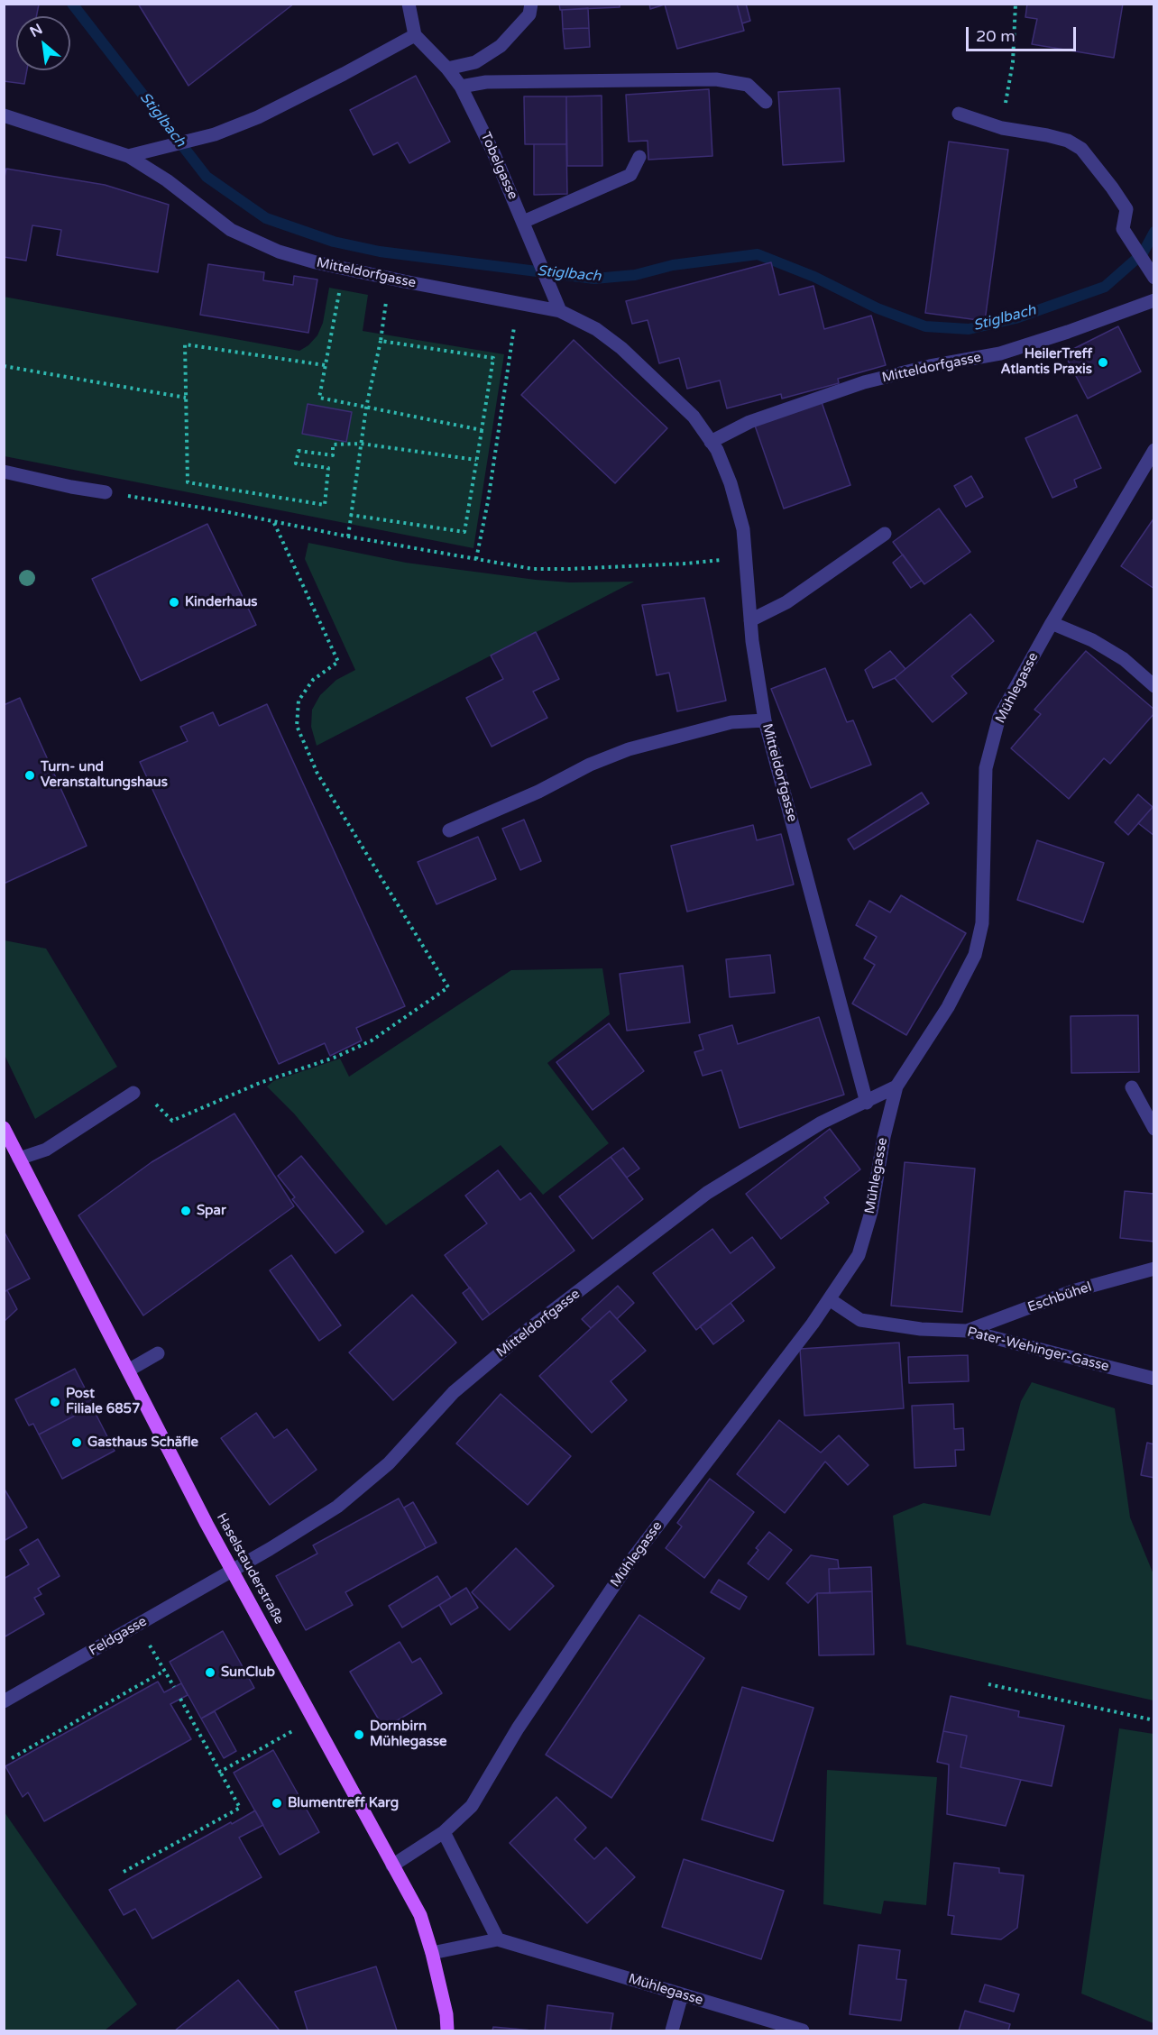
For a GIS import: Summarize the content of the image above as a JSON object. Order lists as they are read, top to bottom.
{
  "streets": {
    "main road": ["Haselstauderstraße"],
    "street": [
      "Tobelgasse",
      "Mitteldorfgasse",
      "Mühlegasse",
      "Eschbühel",
      "Pater-Wehinger-Gasse",
      "Feldgasse"
    ]
  },
  "crossings": [
    ["Tobelgasse", "Mitteldorfgasse"],
    ["Mitteldorfgasse", "Mühlegasse"],
    ["Mitteldorfgasse", "Haselstauderstraße"],
    ["Mitteldorfgasse", "Feldgasse"],
    ["Mühlegasse", "Pater-Wehinger-Gasse"],
    ["Mühlegasse", "Haselstauderstraße"],
    ["Eschbühel", "Pater-Wehinger-Gasse"],
    ["Haselstauderstraße", "Feldgasse"]
  ],
  "water": ["Stiglbach"],
  "places": [
    "HeilerTreff Atlantis Praxis",
    "Kinderhaus",
    "Turn- und Veranstaltungshaus",
    "Spar",
    "Post Filiale 6857",
    "Gasthaus Schäfle",
    "SunClub",
    "Dornbirn Mühlegasse",
    "Blumentreff Karg"
  ],
  "scale_bar": "20 m",
  "north": "top left"
}
